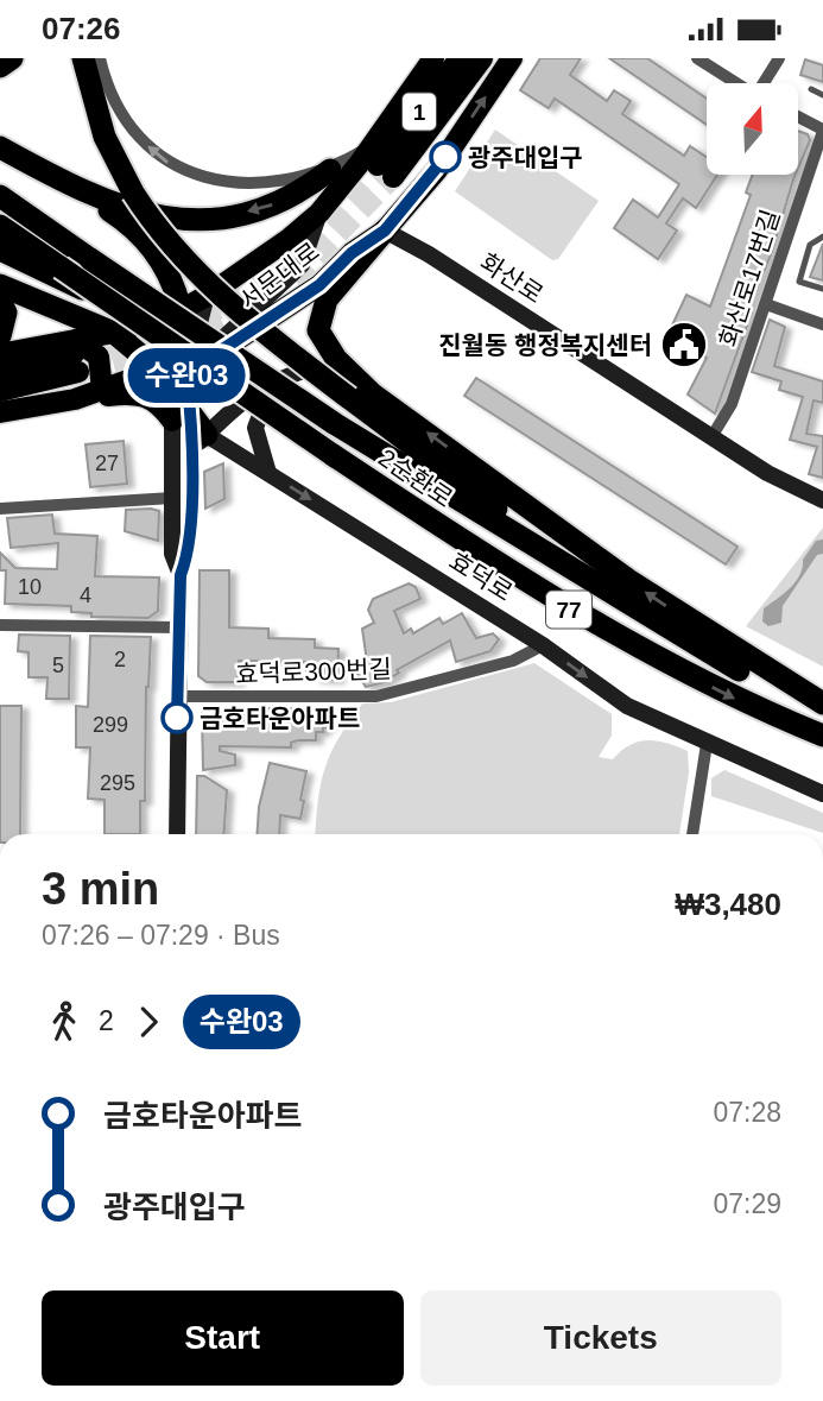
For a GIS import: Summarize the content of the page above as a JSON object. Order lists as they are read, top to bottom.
{
  "streets": {
    "highway": ["2순환로", "77"],
    "main road": [
      "1",
      "서문대로",
      "화산로",
      "효덕로"
    ],
    "street": ["화산로17번길", "효덕로300번길"]
  },
  "crossings": [
    ["서문대로", "화산로"],
    ["화산로", "화산로17번길"],
    ["효덕로", "효덕로300번길"]
  ],
  "one_way": ["효덕로"],
  "places": {
    "other": ["광주대입구", "금호타운아파트"],
    "public building": ["진월동 행정복지센터"]
  },
  "lines": ["bus line 수완03"],
  "house_numbers": [
    "27",
    "10",
    "4",
    "2",
    "5",
    "299",
    "295"
  ],
  "north": "top",
  "page": {
    "status": "07:26",
    "on_map": "수완03",
    "heading": ["3 min", "07:26 – 07:29 · Bus", "₩3,480"],
    "legs": ["2", "수완03"],
    "list": [
      {
        "name": "금호타운아파트",
        "value": "07:28"
      },
      {
        "name": "광주대입구",
        "value": "07:29"
      }
    ],
    "buttons": ["Start", "Tickets"]
  }
}
